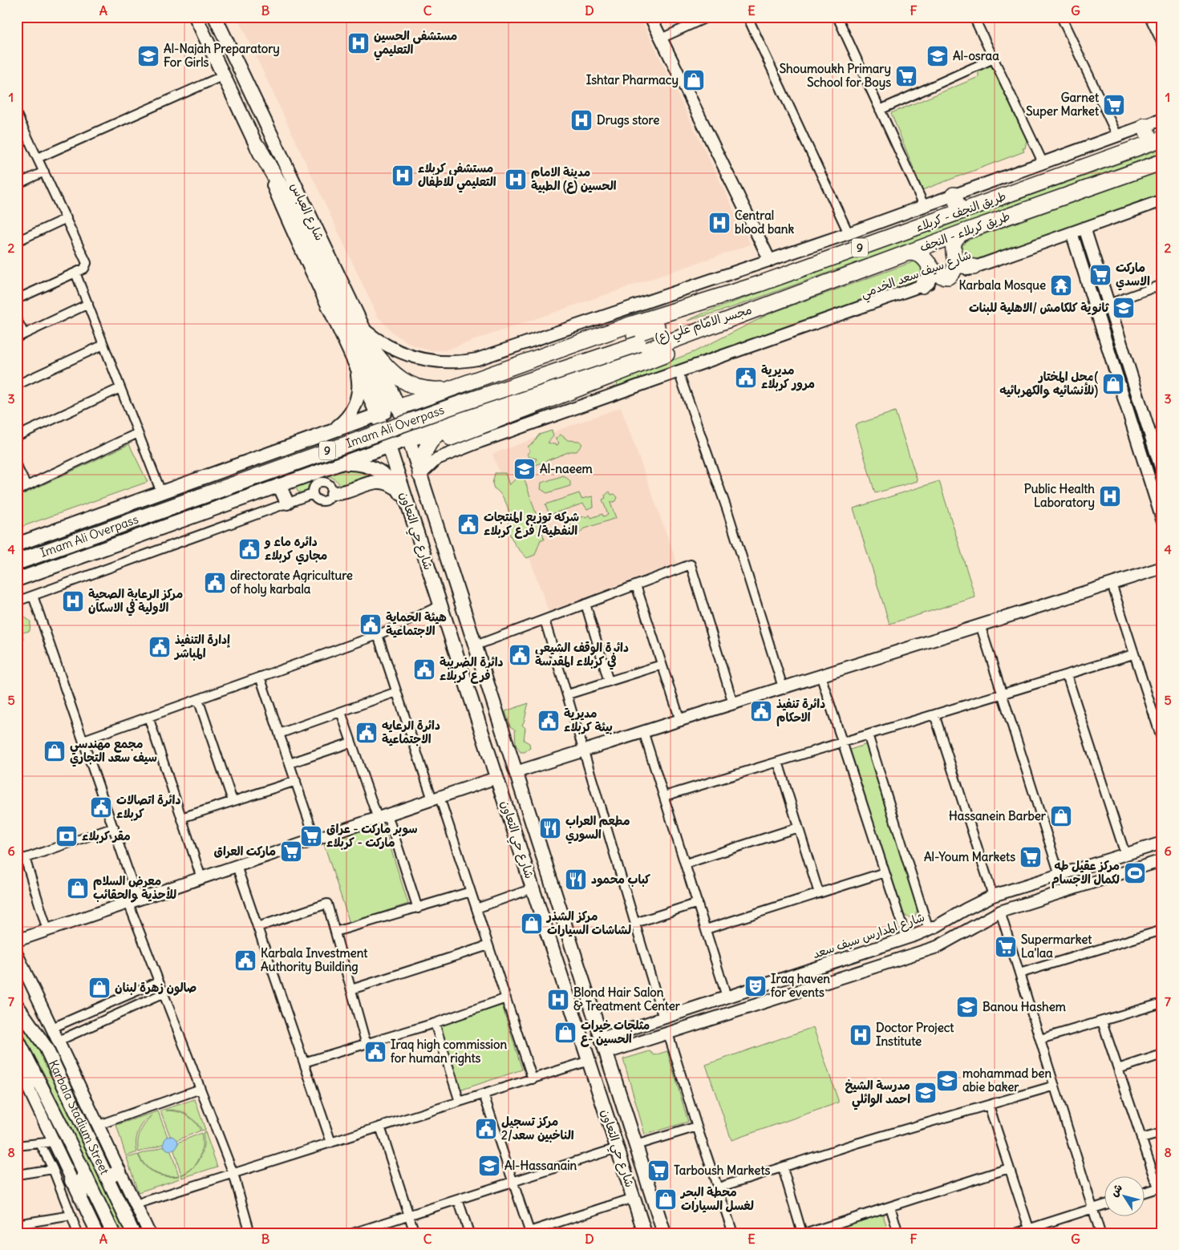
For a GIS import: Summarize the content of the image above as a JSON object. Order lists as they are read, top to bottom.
{
  "streets": {
    "highway": [
      "طريق النجف - كربلاء",
      "طريق كربلاء - النجف",
      "9",
      "مجسر الامام علي (ع)",
      "Imam Ali Overpass"
    ],
    "main road": [
      "شارع العباس",
      "شارع سيف سعد الخدمي",
      "شارع حي التعاون",
      "شارع المدارس سيف سعد",
      "Karbala Stadium Street"
    ]
  },
  "crossings": [
    ["شارع العباس", "شارع حي التعاون"],
    ["طريق النجف - كربلاء", "مجسر الامام علي (ع)"],
    ["طريق كربلاء - النجف", "مجسر الامام علي (ع)"],
    ["شارع سيف سعد الخدمي", "شارع حي التعاون"],
    ["مجسر الامام علي (ع)", "Imam Ali Overpass"],
    ["شارع حي التعاون", "شارع المدارس سيف سعد"]
  ],
  "places": {
    "hospital": [
      "مستشفى الحسين التعليمي",
      "Drugs store",
      "مستشفى كربلاء التعليمي للاطفال",
      "مدينة الامام الحسين (ع) الطبية",
      "Central blood bank",
      "Public Health Laboratory",
      "مركز الرعاية الصحية الاولية في الاسكان",
      "Blond Hair Salon & Treatment Center",
      "Doctor Project Institute"
    ],
    "school or university": [
      "Al-Najah Preparatory For Girls",
      "Al-osraa",
      "ثانوية كلكامش /الاهلية للبنات",
      "Al-naeem",
      "Banou Hashem",
      "mohammad ben abie baker",
      "مدرسة الشيخ احمد الوائلي",
      "Al-Hassanain"
    ],
    "supermarket": [
      "Shoumoukh Primary School for Boys",
      "Garnet Super Market",
      "ماركت الاسدي",
      "سوبر ماركت - عراق ماركت - كربلاء",
      "ماركت العراق",
      "Al-Youm Markets",
      "Supermarket La'laa",
      "Tarboush Markets"
    ],
    "shop": [
      "Ishtar Pharmacy",
      "محل المختار( للأنشائيه والكهربائيه)",
      "مجمع مهندسي سيف سعد التجاري",
      "Hassanein Barber",
      "معرض السلام للأحذية والحقائب",
      "مركز الشذر لشاشات السيارات",
      "صالون زهرة لبنان",
      "مثلجات خيرات الحسين -ع",
      "محطة البحر لغسل السيارات"
    ],
    "temple": ["Karbala Mosque"],
    "public building": [
      "مديرية مرور كربلاء",
      "شركه توزيع المنتجات النفطية/ فرع كربلاء",
      "دائره ماء و مجاري كربلاء",
      "directorate Agriculture of holy karbala",
      "هيئة الحماية الاجتماعية",
      "إدارة التنفيذ المباشر",
      "دائرة الوقف الشيعي في كربلاء المقدسة",
      "دائرة الضريبة فرع كربلاء",
      "دائرة تنفيذ الاحكام",
      "مديرية بيئة كربلاء",
      "دائرة الرعايه الاجتماعية",
      "دائرة اتصالات كربلاء",
      "Karbala Investment Authority Building",
      "Iraq high commission for human rights",
      "مركز تسجيل الناخبين سعد/2"
    ],
    "restaurant": ["مطعم العراب السوري", "كباب محمود"],
    "bank": ["مقر كربلاء"],
    "sports": ["مركز عقيل طه لكمال الاجسام"],
    "theatre": ["Iraq haven for events"]
  },
  "north": "top left",
  "grid": {
    "columns": [
      "A",
      "B",
      "C",
      "D",
      "E",
      "F",
      "G"
    ],
    "rows": [
      "1",
      "2",
      "3",
      "4",
      "5",
      "6",
      "7",
      "8"
    ]
  }
}
